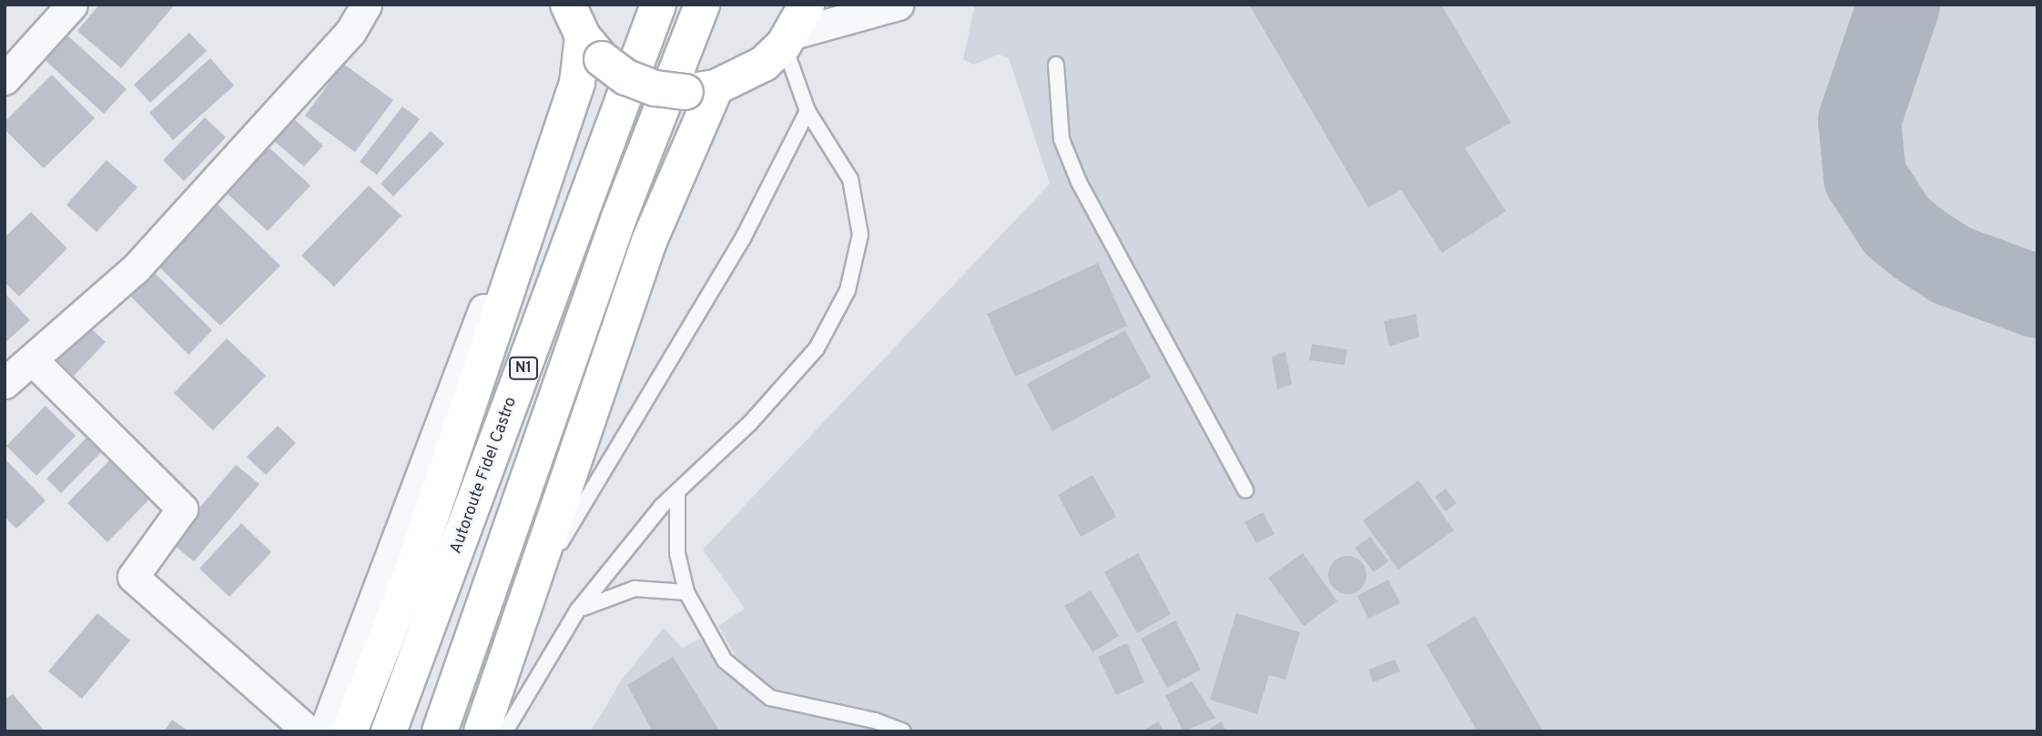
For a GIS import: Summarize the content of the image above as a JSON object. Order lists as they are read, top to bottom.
{
  "streets": {
    "main road": ["N1", "Autoroute Fidel Castro"]
  }
}
